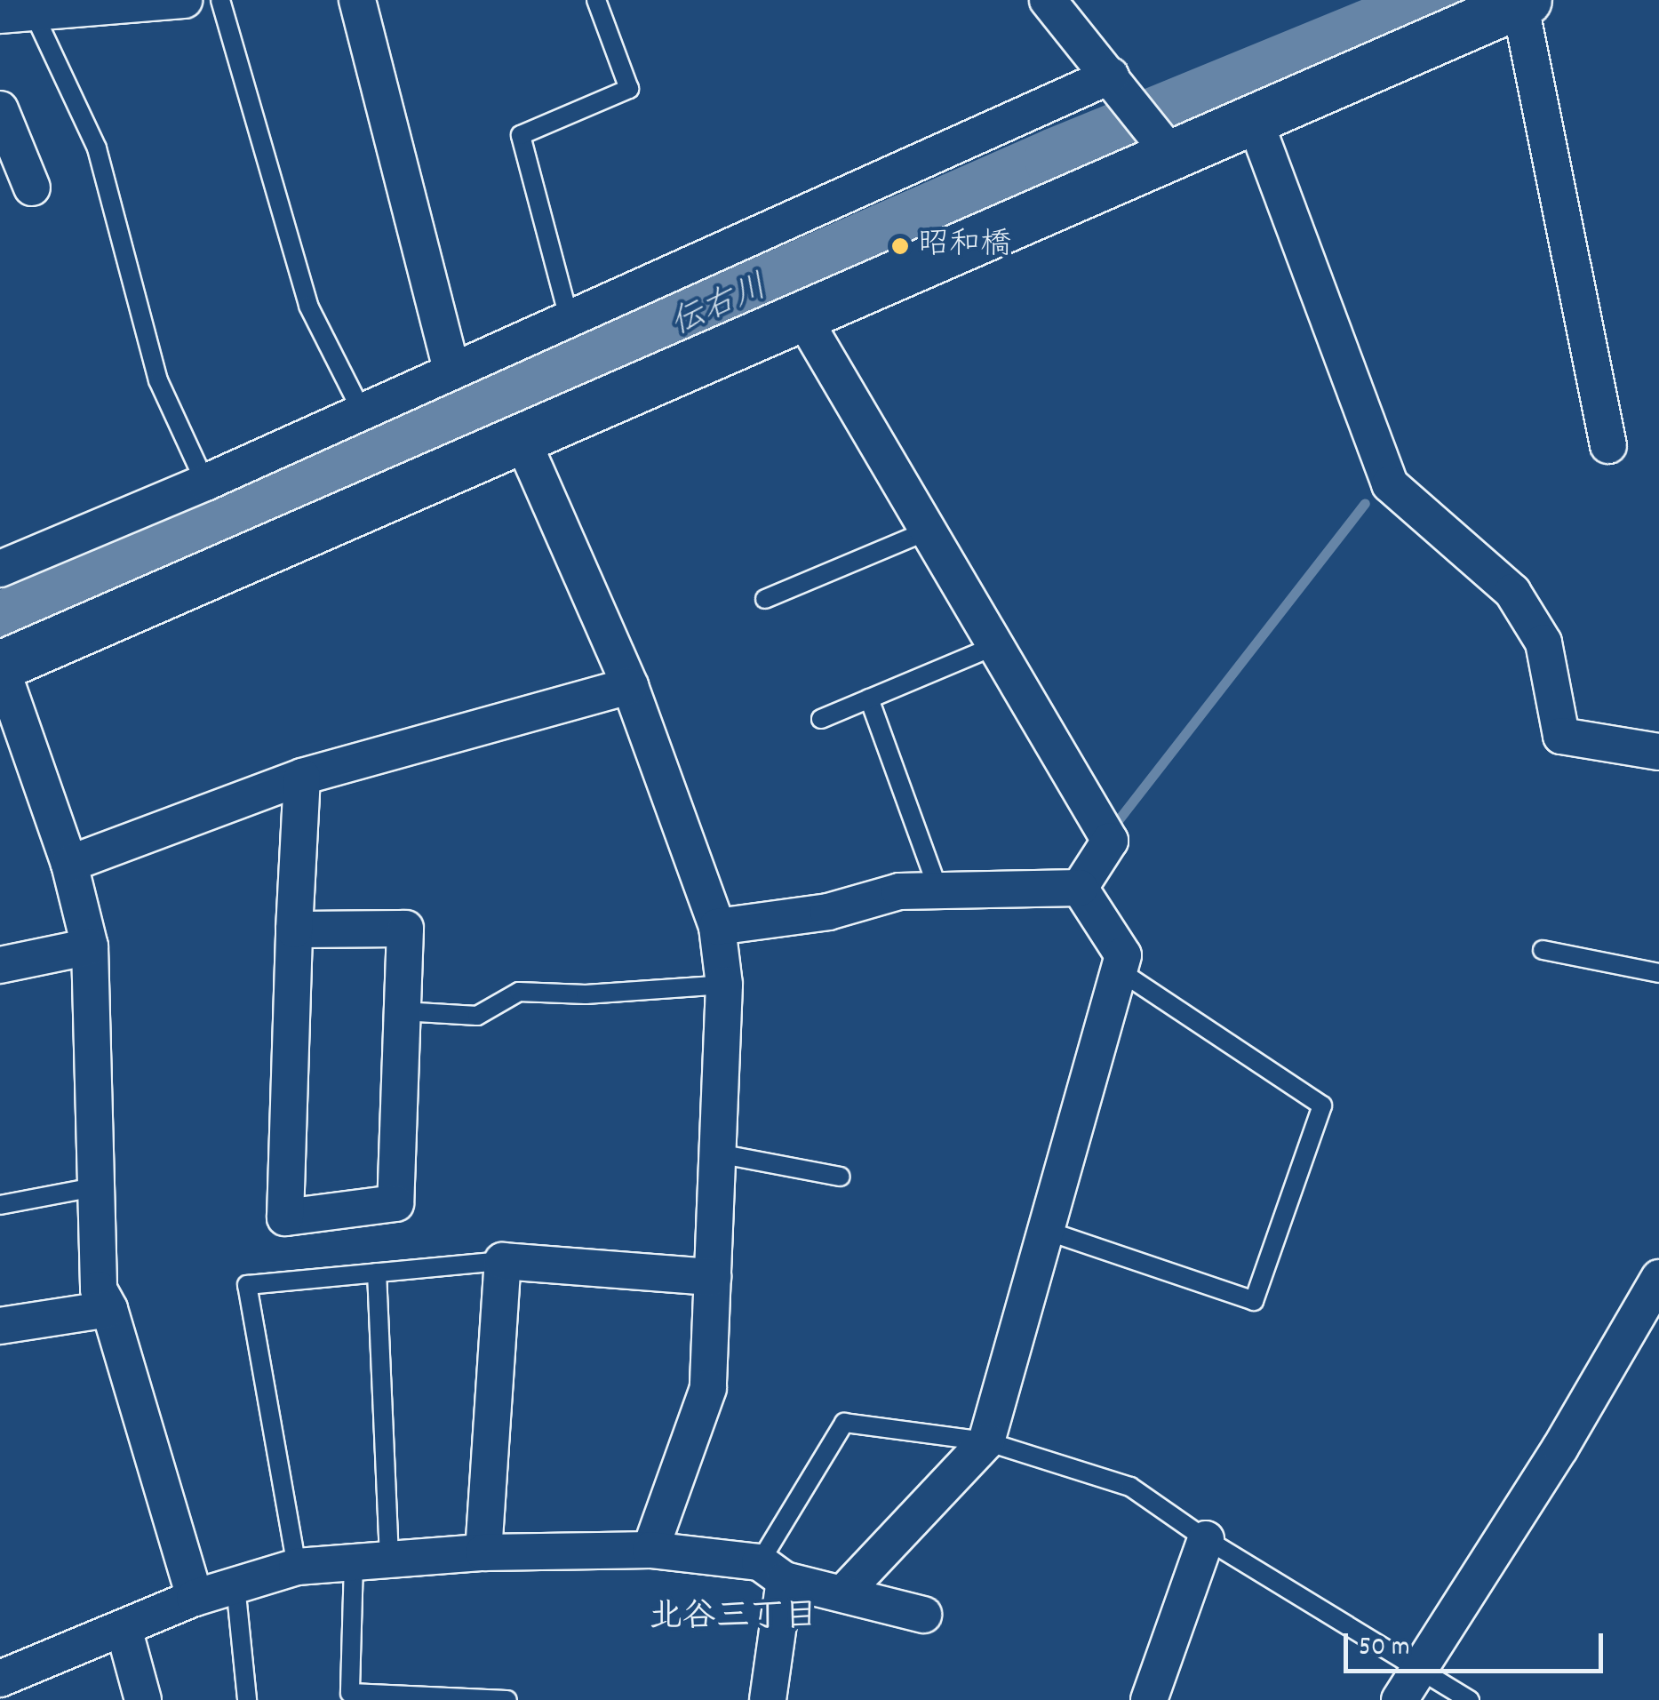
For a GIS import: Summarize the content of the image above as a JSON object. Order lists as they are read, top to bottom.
{
  "districts": ["北谷三丁目"],
  "water": ["伝右川"],
  "places": ["昭和橋"],
  "scale_bar": "50 m"
}
